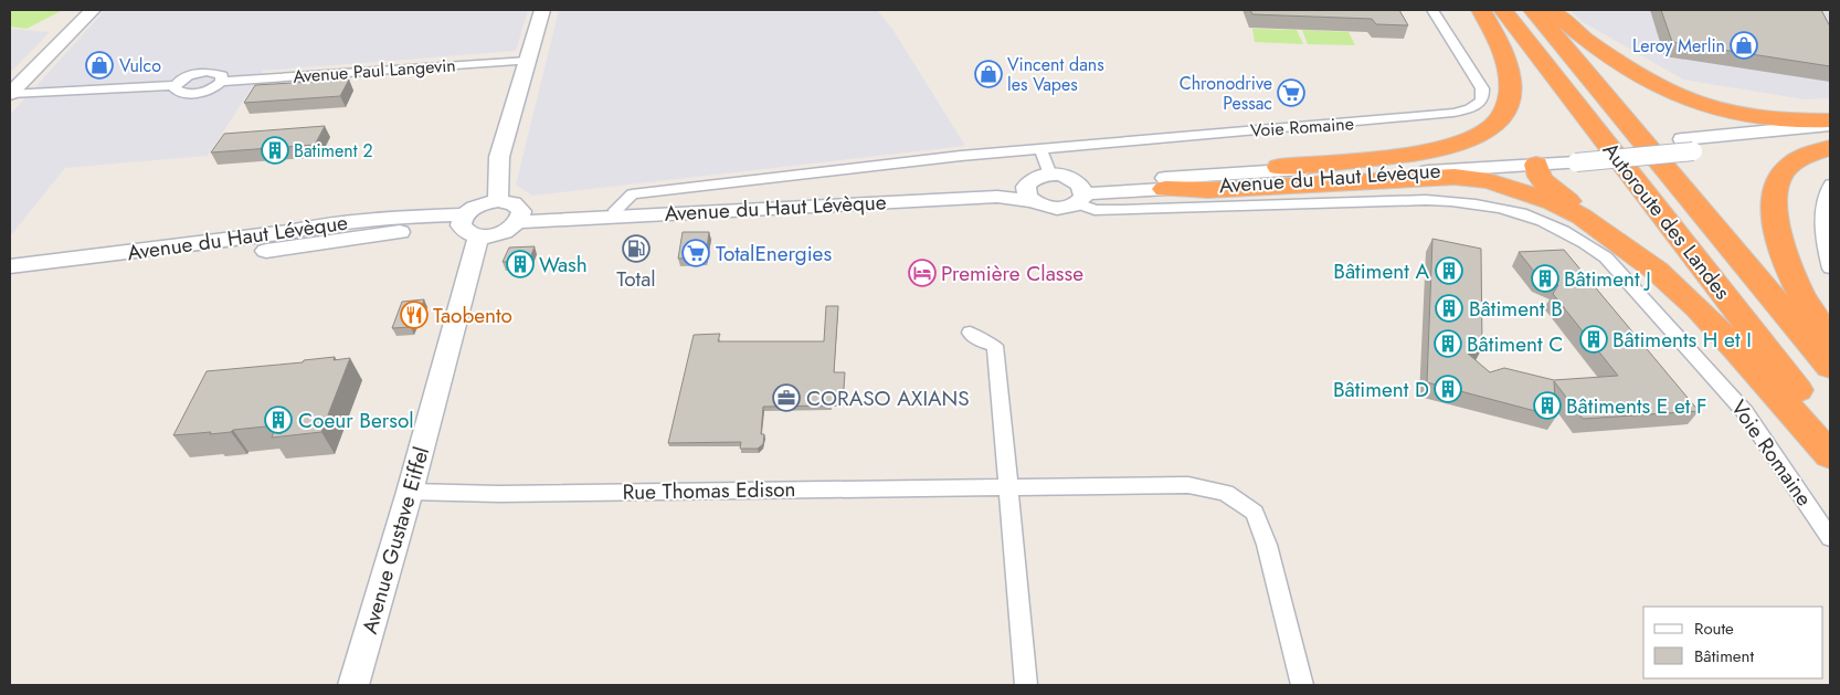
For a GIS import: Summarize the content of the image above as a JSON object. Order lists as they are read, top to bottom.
{
  "streets": {
    "highway": ["Autoroute des Landes"],
    "main road": ["Avenue du Haut Lévèque", "Avenue Gustave Eiffel"],
    "street": ["Avenue Paul Langevin", "Voie Romaine", "Rue Thomas Edison"]
  },
  "crossings": [
    ["Avenue Paul Langevin", "Avenue Gustave Eiffel"],
    ["Voie Romaine", "Avenue du Haut Lévèque"],
    ["Avenue du Haut Lévèque", "Avenue Gustave Eiffel"],
    ["Rue Thomas Edison", "Avenue Gustave Eiffel"]
  ],
  "places": {
    "shop": ["Leroy Merlin", "Vulco", "Vincent dans les Vapes"],
    "supermarket": ["Chronodrive Pessac", "TotalEnergies"],
    "building": [
      "Batiment 2",
      "Wash",
      "Bâtiment A",
      "Bâtiment J",
      "Bâtiment B",
      "Bâtiments H et I",
      "Bâtiment C",
      "Bâtiment D",
      "Bâtiments E et F",
      "Coeur Bersol"
    ],
    "fuel station": ["Total"],
    "hotel": ["Première Classe"],
    "restaurant": ["Taobento"],
    "office": ["CORASO AXIANS"]
  },
  "legend": ["Route", "Bâtiment"]
}
